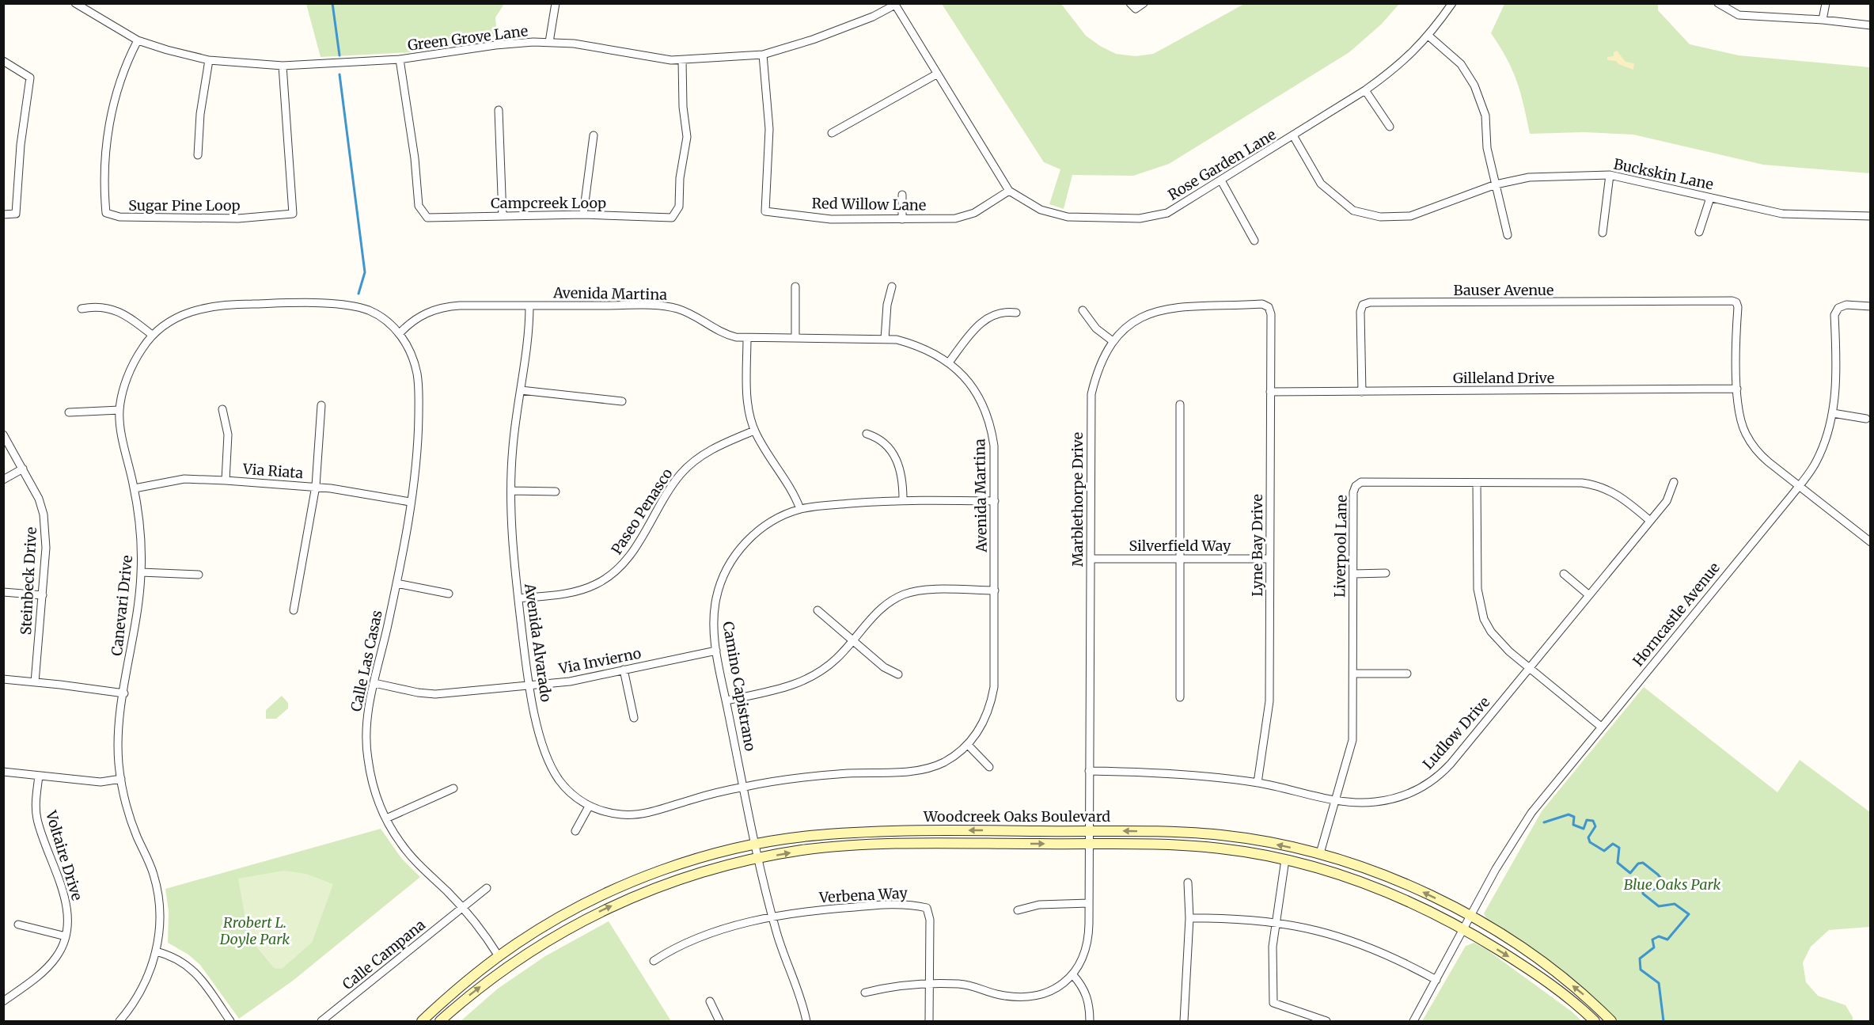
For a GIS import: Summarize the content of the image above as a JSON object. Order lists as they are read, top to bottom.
{
  "streets": {
    "main road": ["Woodcreek Oaks Boulevard"],
    "street": [
      "Green Grove Lane",
      "Rose Garden Lane",
      "Buckskin Lane",
      "Campcreek Loop",
      "Red Willow Lane",
      "Sugar Pine Loop",
      "Bauser Avenue",
      "Avenida Martina",
      "Gilleland Drive",
      "Via Riata",
      "Marblethorpe Drive",
      "Paseo Penasco",
      "Silverfield Way",
      "Lyne Bay Drive",
      "Liverpool Lane",
      "Steinbeck Drive",
      "Canevari Drive",
      "Horncastle Avenue",
      "Avenida Alvarado",
      "Calle Las Casas",
      "Via Invierno",
      "Camino Capistrano",
      "Ludlow Drive",
      "Voltaire Drive",
      "Verbena Way",
      "Calle Campana"
    ]
  },
  "crossings": [
    ["Green Grove Lane", "Rose Garden Lane"],
    ["Green Grove Lane", "Campcreek Loop"],
    ["Green Grove Lane", "Red Willow Lane"],
    ["Green Grove Lane", "Sugar Pine Loop"],
    ["Rose Garden Lane", "Buckskin Lane"],
    ["Rose Garden Lane", "Red Willow Lane"],
    ["Bauser Avenue", "Gilleland Drive"],
    ["Avenida Martina", "Canevari Drive"],
    ["Avenida Martina", "Avenida Alvarado"],
    ["Avenida Martina", "Calle Las Casas"],
    ["Avenida Martina", "Camino Capistrano"],
    ["Gilleland Drive", "Lyne Bay Drive"],
    ["Via Riata", "Canevari Drive"],
    ["Via Riata", "Calle Las Casas"],
    ["Marblethorpe Drive", "Silverfield Way"],
    ["Marblethorpe Drive", "Lyne Bay Drive"],
    ["Marblethorpe Drive", "Ludlow Drive"],
    ["Marblethorpe Drive", "Woodcreek Oaks Boulevard"],
    ["Paseo Penasco", "Avenida Alvarado"],
    ["Silverfield Way", "Lyne Bay Drive"],
    ["Lyne Bay Drive", "Ludlow Drive"],
    ["Liverpool Lane", "Ludlow Drive"],
    ["Liverpool Lane", "Woodcreek Oaks Boulevard"],
    ["Canevari Drive", "Calle Las Casas"],
    ["Horncastle Avenue", "Woodcreek Oaks Boulevard"],
    ["Avenida Alvarado", "Via Invierno"],
    ["Avenida Alvarado", "Camino Capistrano"],
    ["Calle Las Casas", "Via Invierno"],
    ["Calle Las Casas", "Woodcreek Oaks Boulevard"],
    ["Calle Las Casas", "Calle Campana"],
    ["Via Invierno", "Camino Capistrano"],
    ["Camino Capistrano", "Woodcreek Oaks Boulevard"],
    ["Camino Capistrano", "Verbena Way"]
  ],
  "parks": ["Blue Oaks Park", "Rrobert L. Doyle Park"]
}
